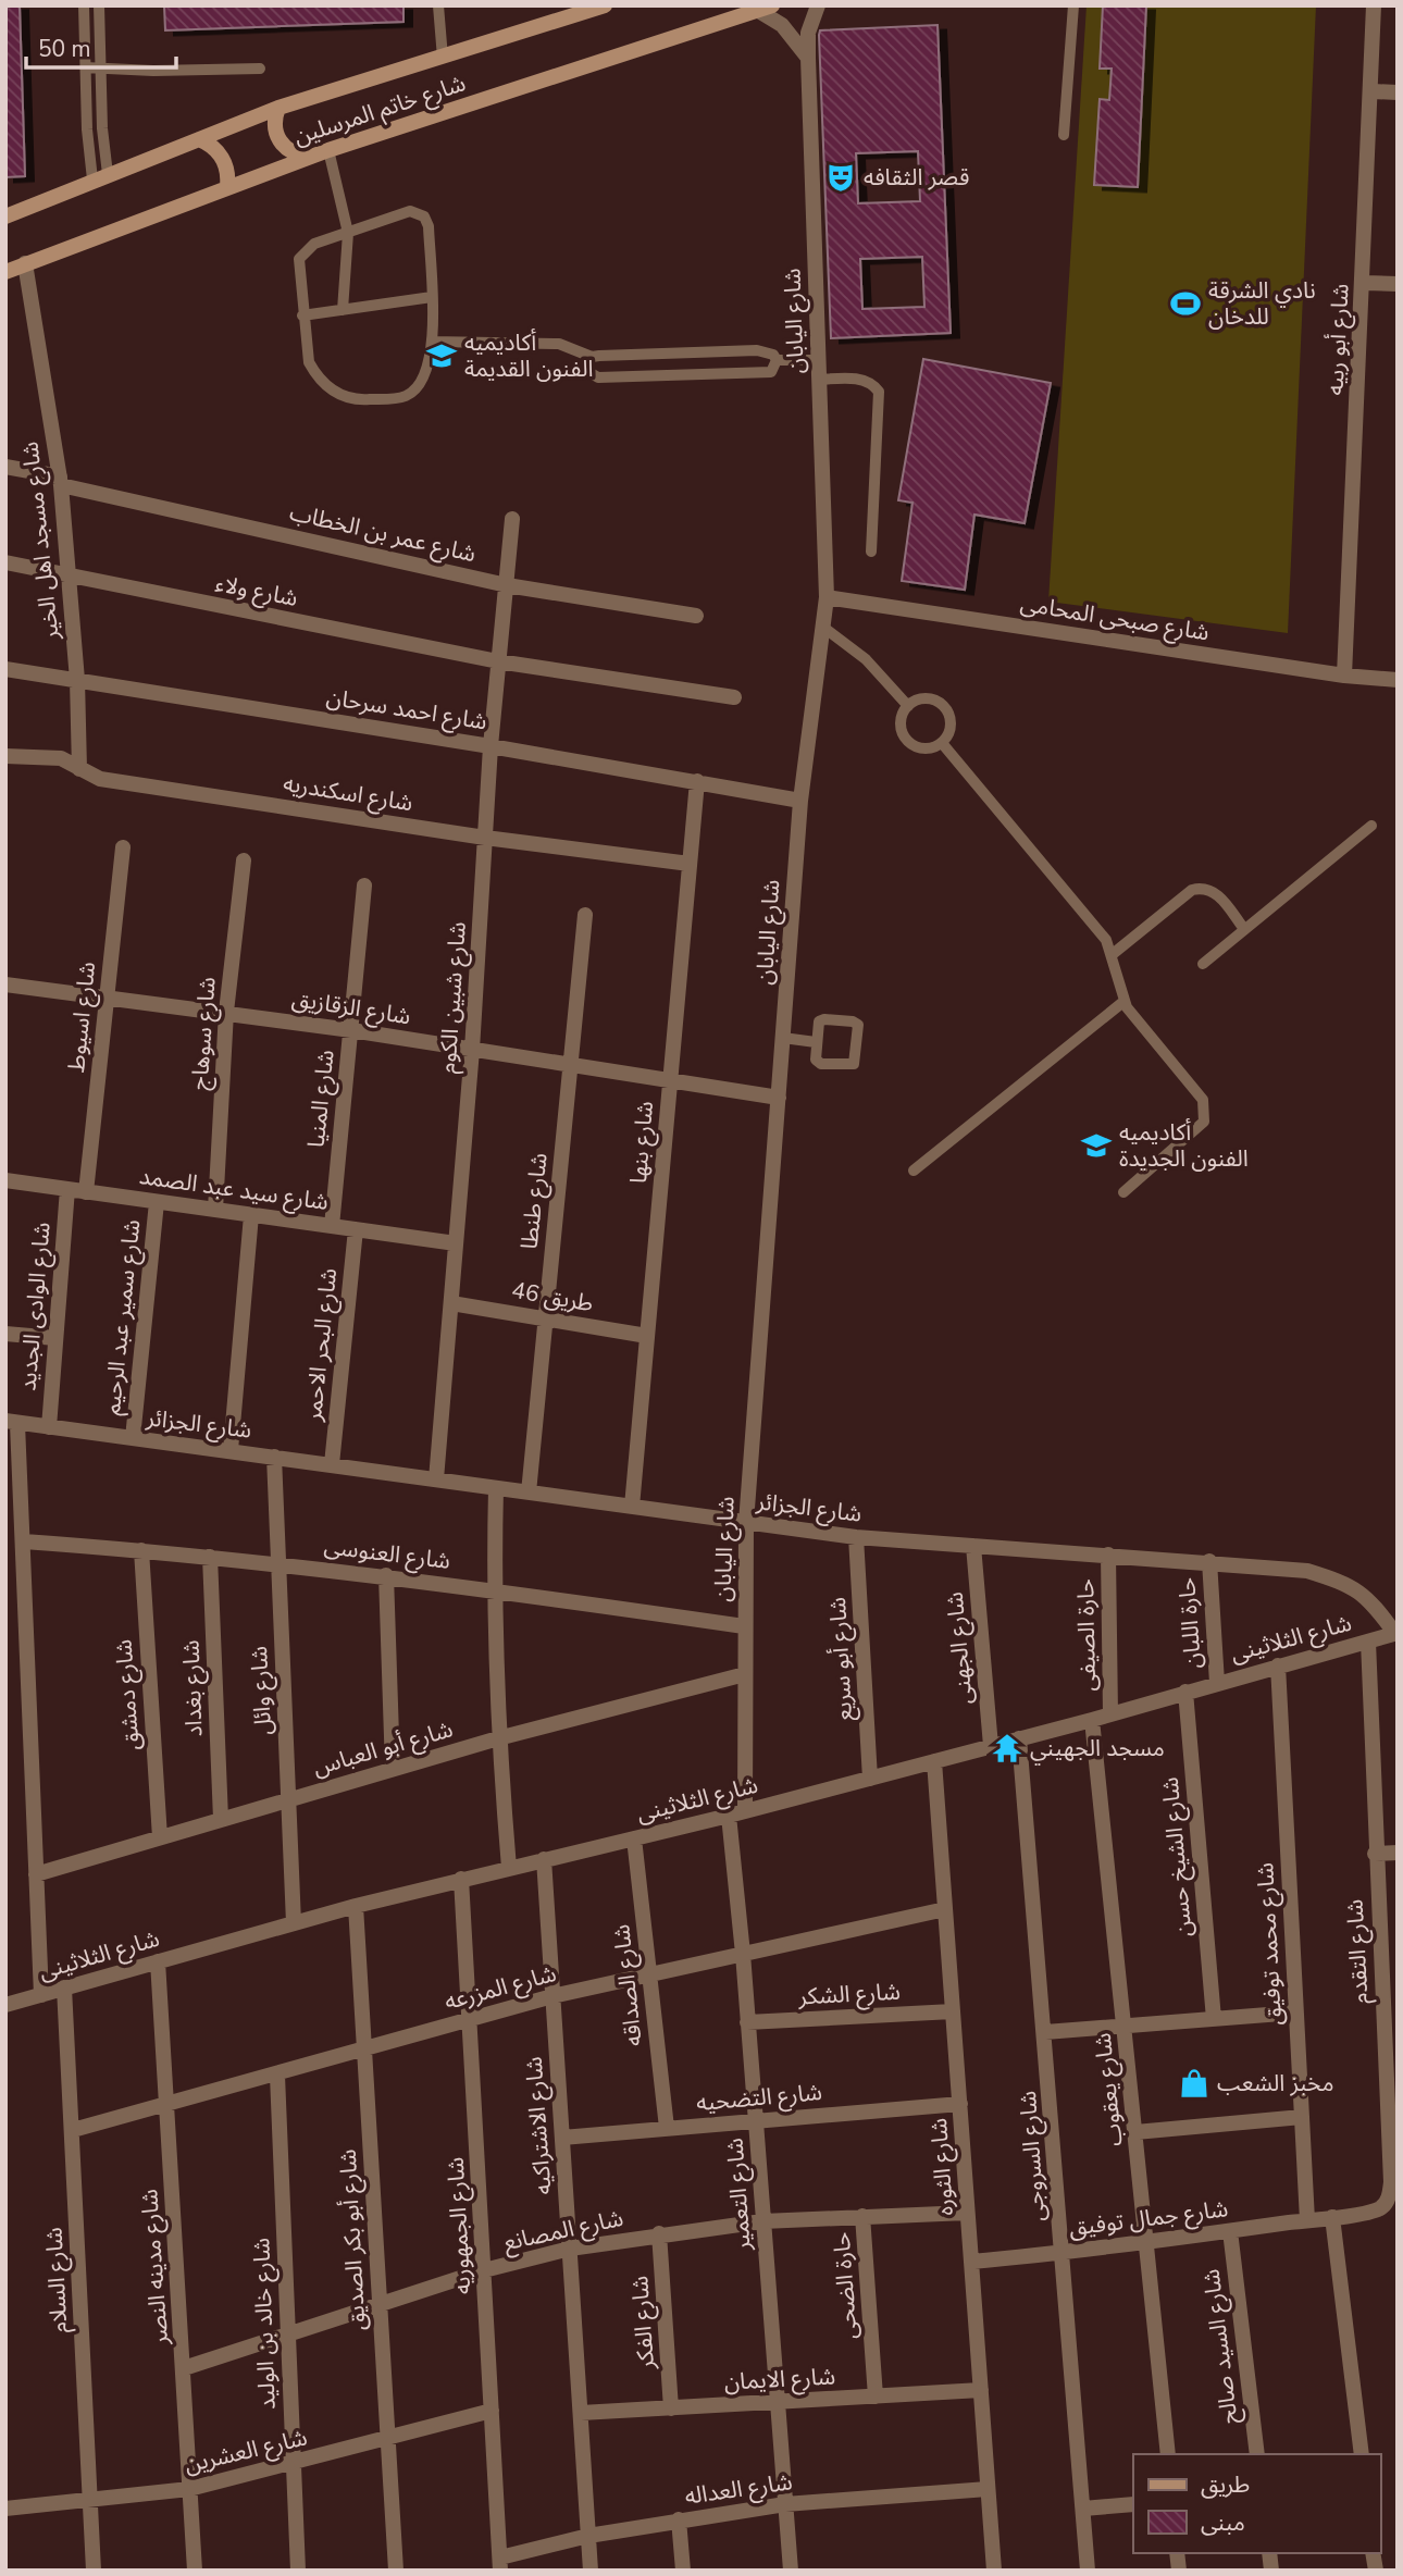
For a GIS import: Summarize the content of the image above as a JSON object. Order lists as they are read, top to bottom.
{
  "streets": {
    "main road": ["شارع خاتم المرسلين"],
    "street": [
      "شارع اليابان",
      "شارع أبو ربيه",
      "شارع عمر بن الخطاب",
      "شارع مسجد اهل الخير",
      "شارع ولاء",
      "شارع صبحى المحامى",
      "شارع احمد سرحان",
      "شارع اسكندريه",
      "شارع شبين الكوم",
      "شارع الزقازيق",
      "شارع اسيوط",
      "شارع سوهاج",
      "شارع المنيا",
      "شارع بنها",
      "شارع سيد عبد الصمد",
      "شارع طنطا",
      "طريق 46",
      "شارع الوادى الجديد",
      "شارع سمير عبد الرحيم",
      "شارع البحر الاحمر",
      "شارع الجزائر",
      "شارع العنوسى",
      "حارة اللبان",
      "حارة الصيفى",
      "شارع الثلاثينى",
      "شارع الجهنى",
      "شارع أبو سريع",
      "شارع بغداد",
      "شارع وائل",
      "شارع دمشق",
      "شارع أبو العباس",
      "شارع الشيخ حسن",
      "شارع محمد توفيق",
      "شارع التقدم",
      "شارع الصداقه",
      "شارع المزرعه",
      "شارع الشكر",
      "شارع يعقوب",
      "شارع التضحيه",
      "شارع الاشتراكيه",
      "شارع السروجى",
      "شارع الثوره",
      "شارع التعمير",
      "شارع جمال توفيق",
      "شارع الجمهوريه",
      "شارع المصانع",
      "شارع أبو بكر الصديق",
      "شارع مدينه النصر",
      "شارع السلام",
      "حارة الضحى",
      "شارع الفكر",
      "شارع خالد بن الوليد",
      "شارع السيد صالح",
      "شارع الايمان",
      "شارع العشرين",
      "شارع العداله"
    ]
  },
  "crossings": [
    ["شارع خاتم المرسلين", "شارع مسجد اهل الخير"],
    ["شارع اليابان", "شارع صبحى المحامى"],
    ["شارع اليابان", "شارع احمد سرحان"],
    ["شارع اليابان", "شارع الزقازيق"],
    ["شارع اليابان", "شارع الجزائر"],
    ["شارع اليابان", "شارع العنوسى"],
    ["شارع اليابان", "شارع الثلاثينى"],
    ["شارع اليابان", "شارع أبو العباس"],
    ["شارع أبو ربيه", "شارع صبحى المحامى"],
    ["شارع عمر بن الخطاب", "شارع مسجد اهل الخير"],
    ["شارع عمر بن الخطاب", "شارع شبين الكوم"],
    ["شارع مسجد اهل الخير", "شارع ولاء"],
    ["شارع مسجد اهل الخير", "شارع احمد سرحان"],
    ["شارع مسجد اهل الخير", "شارع اسكندريه"],
    ["شارع ولاء", "شارع شبين الكوم"],
    ["شارع احمد سرحان", "شارع شبين الكوم"],
    ["شارع احمد سرحان", "شارع بنها"],
    ["شارع اسكندريه", "شارع شبين الكوم"],
    ["شارع اسكندريه", "شارع بنها"],
    ["شارع شبين الكوم", "شارع الزقازيق"],
    ["شارع شبين الكوم", "شارع سيد عبد الصمد"],
    ["شارع شبين الكوم", "طريق 46"],
    ["شارع شبين الكوم", "شارع الجزائر"],
    ["شارع الزقازيق", "شارع اسيوط"],
    ["شارع الزقازيق", "شارع سوهاج"],
    ["شارع الزقازيق", "شارع المنيا"],
    ["شارع الزقازيق", "شارع بنها"],
    ["شارع الزقازيق", "شارع طنطا"],
    ["شارع اسيوط", "شارع سيد عبد الصمد"],
    ["شارع سوهاج", "شارع سيد عبد الصمد"],
    ["شارع المنيا", "شارع سيد عبد الصمد"],
    ["شارع بنها", "طريق 46"],
    ["شارع بنها", "شارع الجزائر"],
    ["شارع سيد عبد الصمد", "شارع الوادى الجديد"],
    ["شارع سيد عبد الصمد", "شارع سمير عبد الرحيم"],
    ["شارع سيد عبد الصمد", "شارع البحر الاحمر"],
    ["شارع طنطا", "طريق 46"],
    ["شارع طنطا", "شارع الجزائر"],
    ["شارع الوادى الجديد", "شارع الجزائر"],
    ["شارع سمير عبد الرحيم", "شارع الجزائر"],
    ["شارع البحر الاحمر", "شارع الجزائر"],
    ["شارع الجزائر", "حارة اللبان"],
    ["شارع الجزائر", "حارة الصيفى"],
    ["شارع الجزائر", "شارع الثلاثينى"],
    ["شارع الجزائر", "شارع الجهنى"],
    ["شارع الجزائر", "شارع أبو سريع"],
    ["شارع الجزائر", "شارع وائل"],
    ["شارع العنوسى", "شارع بغداد"],
    ["شارع العنوسى", "شارع وائل"],
    ["شارع العنوسى", "شارع دمشق"],
    ["حارة اللبان", "شارع الثلاثينى"],
    ["حارة الصيفى", "شارع الثلاثينى"],
    ["شارع الثلاثينى", "شارع الجهنى"],
    ["شارع الثلاثينى", "شارع أبو سريع"],
    ["شارع الثلاثينى", "شارع وائل"],
    ["شارع الثلاثينى", "شارع الشيخ حسن"],
    ["شارع الثلاثينى", "شارع محمد توفيق"],
    ["شارع الثلاثينى", "شارع التقدم"],
    ["شارع الثلاثينى", "شارع الصداقه"],
    ["شارع الثلاثينى", "شارع يعقوب"],
    ["شارع الثلاثينى", "شارع الاشتراكيه"],
    ["شارع الثلاثينى", "شارع السروجى"],
    ["شارع الثلاثينى", "شارع الثوره"],
    ["شارع الثلاثينى", "شارع التعمير"],
    ["شارع الثلاثينى", "شارع الجمهوريه"],
    ["شارع الثلاثينى", "شارع أبو بكر الصديق"],
    ["شارع الثلاثينى", "شارع مدينه النصر"],
    ["شارع الثلاثينى", "شارع السلام"],
    ["شارع بغداد", "شارع أبو العباس"],
    ["شارع وائل", "شارع أبو العباس"],
    ["شارع دمشق", "شارع أبو العباس"],
    ["شارع محمد توفيق", "شارع جمال توفيق"],
    ["شارع التقدم", "شارع جمال توفيق"],
    ["شارع الصداقه", "شارع المزرعه"],
    ["شارع الصداقه", "شارع التضحيه"],
    ["شارع المزرعه", "شارع الاشتراكيه"],
    ["شارع المزرعه", "شارع الثوره"],
    ["شارع المزرعه", "شارع التعمير"],
    ["شارع المزرعه", "شارع الجمهوريه"],
    ["شارع المزرعه", "شارع أبو بكر الصديق"],
    ["شارع المزرعه", "شارع مدينه النصر"],
    ["شارع المزرعه", "شارع السلام"],
    ["شارع المزرعه", "شارع خالد بن الوليد"],
    ["شارع الشكر", "شارع الثوره"],
    ["شارع الشكر", "شارع التعمير"],
    ["شارع يعقوب", "شارع جمال توفيق"],
    ["شارع التضحيه", "شارع الاشتراكيه"],
    ["شارع التضحيه", "شارع الثوره"],
    ["شارع التضحيه", "شارع التعمير"],
    ["شارع الاشتراكيه", "شارع المصانع"],
    ["شارع الاشتراكيه", "شارع الايمان"],
    ["شارع الاشتراكيه", "شارع العداله"],
    ["شارع السروجى", "شارع جمال توفيق"],
    ["شارع الثوره", "شارع جمال توفيق"],
    ["شارع الثوره", "شارع المصانع"],
    ["شارع الثوره", "شارع الايمان"],
    ["شارع الثوره", "شارع العداله"],
    ["شارع التعمير", "شارع المصانع"],
    ["شارع التعمير", "شارع الايمان"],
    ["شارع التعمير", "شارع العداله"],
    ["شارع جمال توفيق", "شارع السيد صالح"],
    ["شارع الجمهوريه", "شارع المصانع"],
    ["شارع الجمهوريه", "شارع العشرين"],
    ["شارع الجمهوريه", "شارع العداله"],
    ["شارع المصانع", "شارع أبو بكر الصديق"],
    ["شارع المصانع", "شارع مدينه النصر"],
    ["شارع المصانع", "حارة الضحى"],
    ["شارع المصانع", "شارع الفكر"],
    ["شارع المصانع", "شارع خالد بن الوليد"],
    ["شارع أبو بكر الصديق", "شارع العشرين"],
    ["شارع مدينه النصر", "شارع العشرين"],
    ["شارع السلام", "شارع العشرين"],
    ["حارة الضحى", "شارع الايمان"],
    ["شارع الفكر", "شارع الايمان"],
    ["شارع خالد بن الوليد", "شارع العشرين"]
  ],
  "places": {
    "theatre": ["قصر الثقافه"],
    "sports": ["نادي الشرقة للدخان"],
    "school or university": ["أكاديميه الفنون القديمة", "أكاديميه الفنون الجديدة"],
    "temple": ["مسجد الجهيني"],
    "shop": ["مخبز الشعب"]
  },
  "legend": ["طريق", "مبنى"],
  "scale_bar": "50 m"
}
